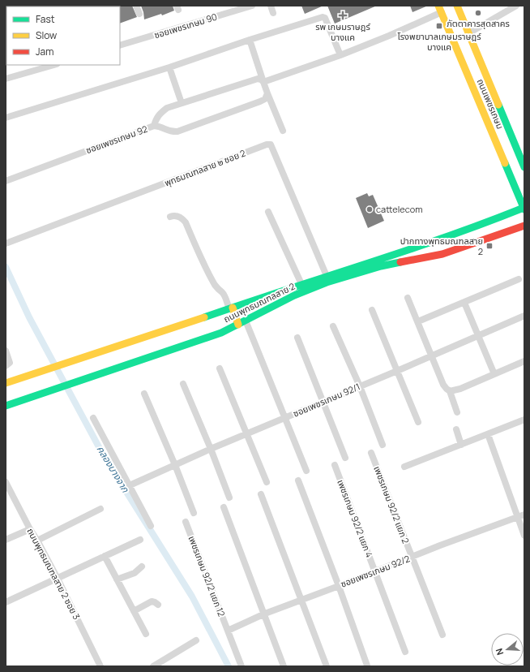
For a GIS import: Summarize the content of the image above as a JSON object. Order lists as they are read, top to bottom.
{
  "streets": {
    "main road": ["ถนนเพชรเกษม", "ถนนพุทธมณฑลสาย 2"],
    "street": [
      "ซอยเพชรเกษม 90",
      "ซอยเพชรเกษม 92",
      "พุทธมณฑลสาย ๒ ซอย 2",
      "ซอยเพชรเกษม 92/1",
      "เพชรเกษม 92/2 แยก 2",
      "เพชรเกษม 92/2 แยก 4",
      "ซอยเพชรเกษม 92/2",
      "ถนนพุทธมณฑลสาย 2 ซอย 3",
      "เพชรเกษม 92/2 แยก 12"
    ]
  },
  "crossings": [
    ["ถนนเพชรเกษม", "ถนนพุทธมณฑลสาย 2"],
    ["พุทธมณฑลสาย ๒ ซอย 2", "ถนนพุทธมณฑลสาย 2"],
    ["เพชรเกษม 92/2 แยก 2", "ซอยเพชรเกษม 92/2"],
    ["เพชรเกษม 92/2 แยก 4", "ซอยเพชรเกษม 92/2"],
    ["ซอยเพชรเกษม 92/2", "เพชรเกษม 92/2 แยก 12"]
  ],
  "water": ["คลองบางจาก"],
  "places": {
    "other": ["ภัตตาคารสุดสาคร", "cattelecom"],
    "health": ["รพ เกษมราษฎร์ บางแค"],
    "transit": ["โรงพยาบาลเกษมราษฎร์ บางแค", "ปากทางพุทธมณฑลสาย 2"]
  },
  "legend": ["Fast", "Slow", "Jam"],
  "north": "left"
}
